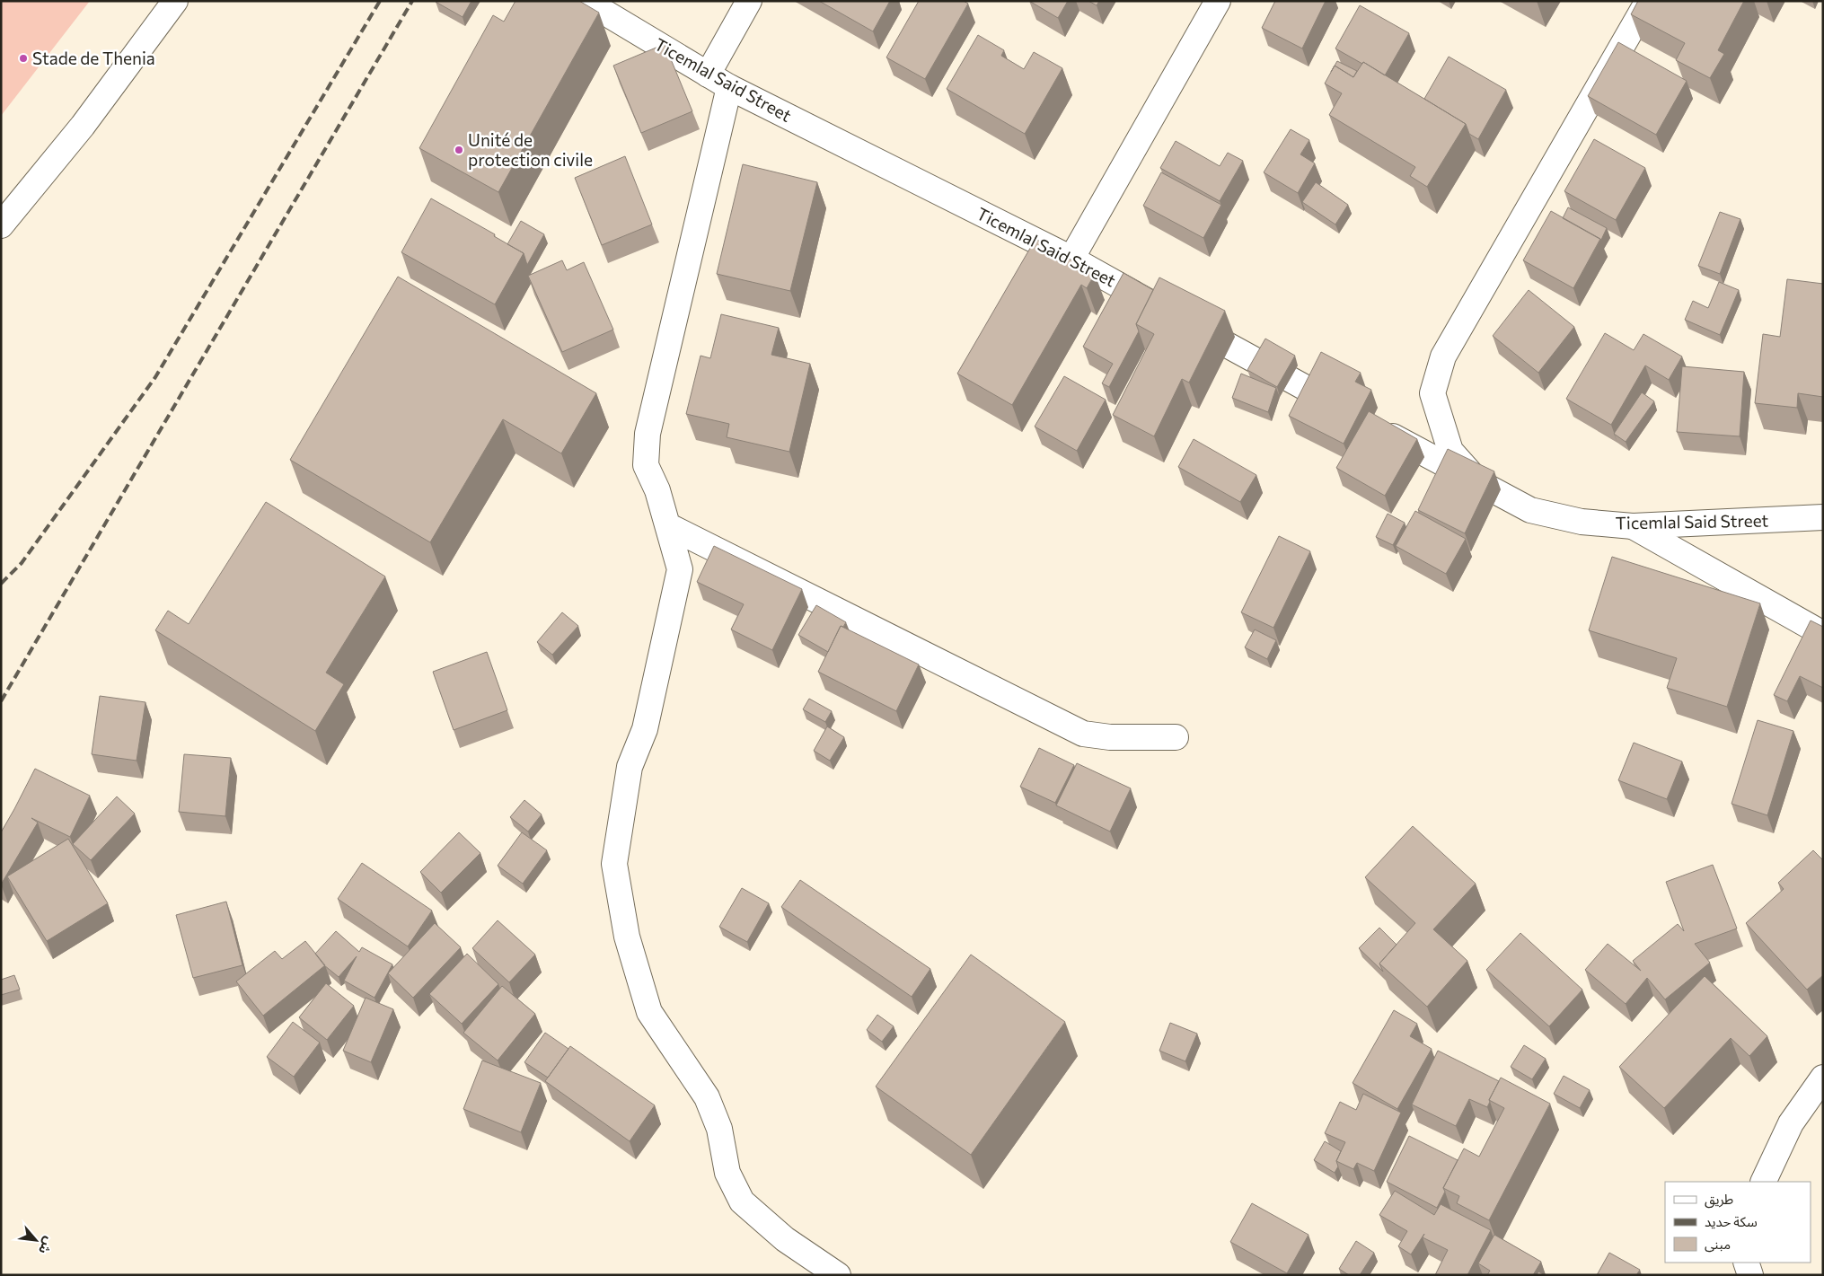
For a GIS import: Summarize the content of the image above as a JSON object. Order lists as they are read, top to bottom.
{
  "streets": {
    "street": ["Ticemlal Said Street"]
  },
  "places": ["Stade de Thenia", "Unité de protection civile"],
  "legend": ["طريق", "سكة حديد", "مبنى"],
  "north": "bottom right"
}
